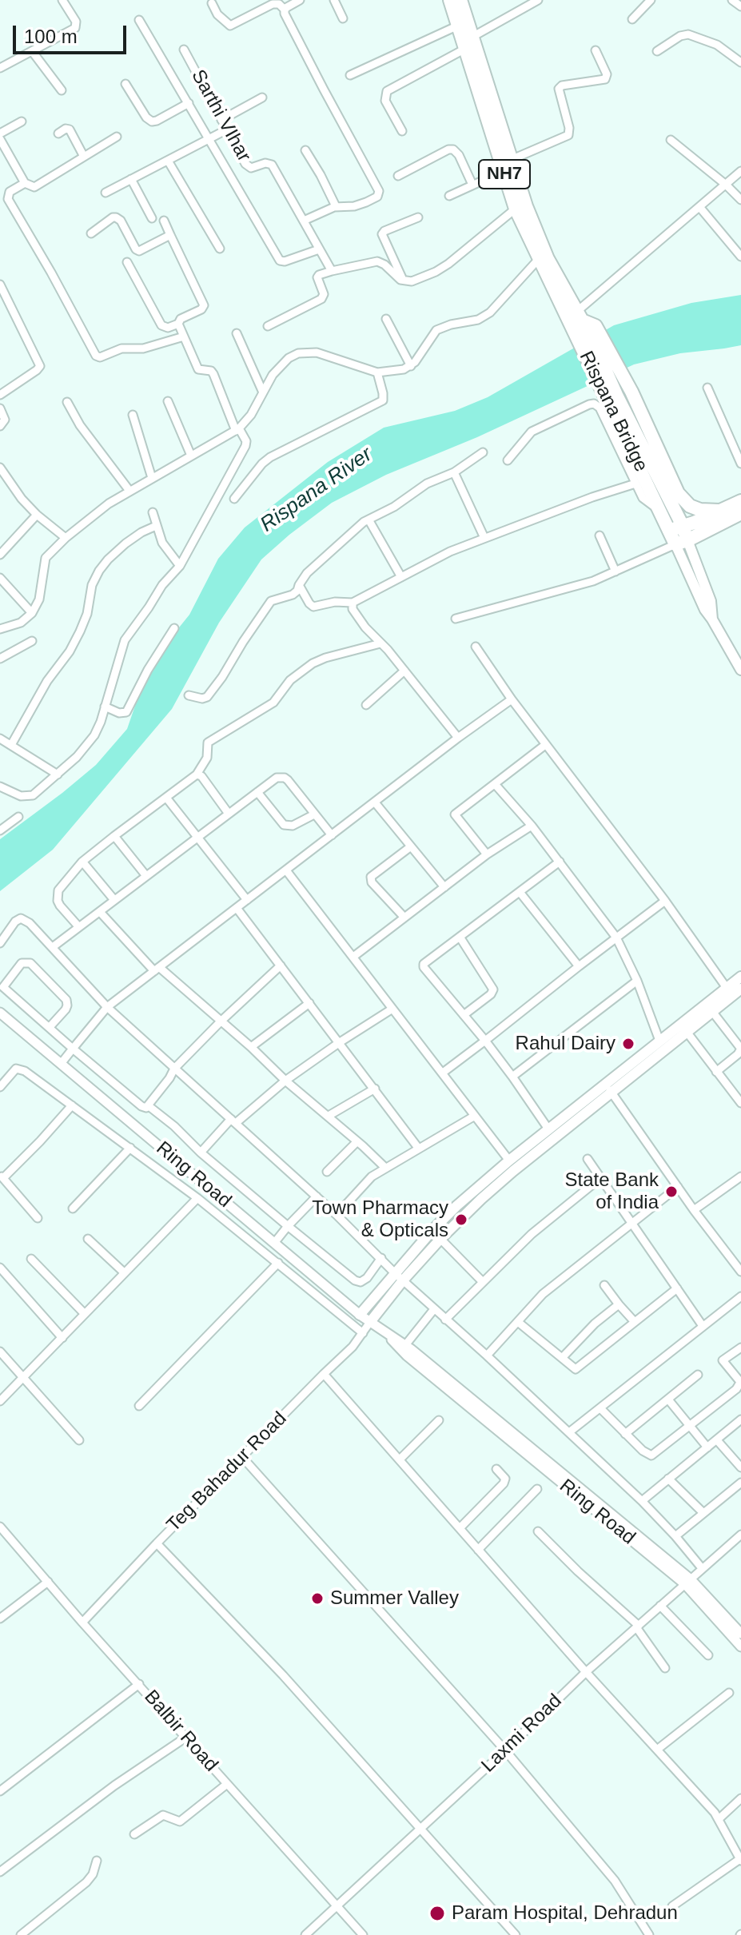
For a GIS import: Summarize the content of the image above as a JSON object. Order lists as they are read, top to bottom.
{
  "streets": {
    "highway": ["NH7", "Rispana Bridge"],
    "street": [
      "Sarthi VIhar",
      "Ring Road",
      "Teg Bahadur Road",
      "Balbir Road",
      "Laxmi Road"
    ]
  },
  "crossings": [
    ["NH7", "Rispana Bridge"],
    ["Ring Road", "Teg Bahadur Road"],
    ["Ring Road", "Laxmi Road"],
    ["Teg Bahadur Road", "Balbir Road"],
    ["Balbir Road", "Laxmi Road"]
  ],
  "water": ["Rispana River"],
  "places": [
    "Rahul Dairy",
    "State Bank of India",
    "Town Pharmacy & Opticals",
    "Summer Valley",
    "Param Hospital, Dehradun"
  ],
  "scale_bar": "100 m"
}
